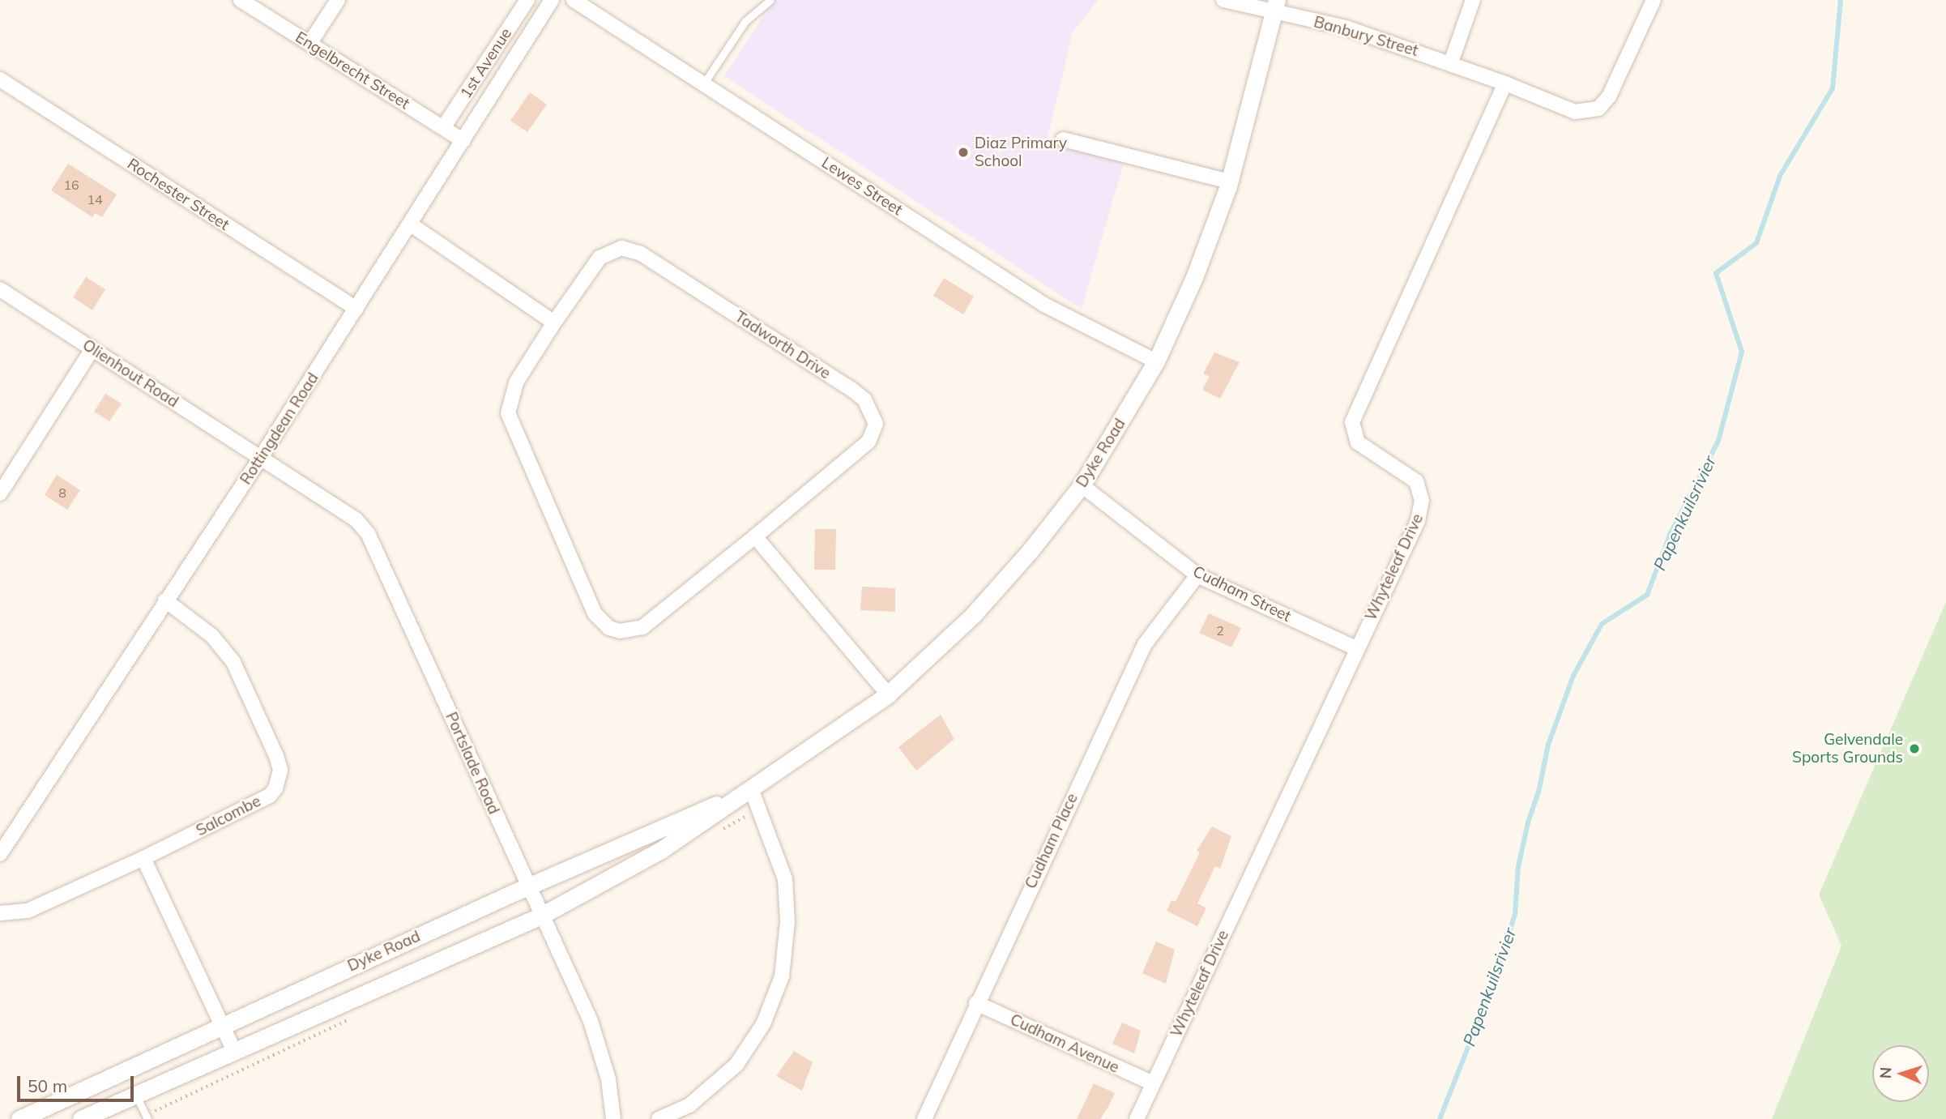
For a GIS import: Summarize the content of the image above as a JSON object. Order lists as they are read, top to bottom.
{
  "streets": {
    "street": [
      "Banbury Street",
      "1st Avenue",
      "Engelbrecht Street",
      "Lewes Street",
      "Rochester Street",
      "Tadworth Drive",
      "Olienhout Road",
      "Rottingdean Road",
      "Dyke Road",
      "Whyteleaf Drive",
      "Cudham Street",
      "Portslade Road",
      "Salcombe",
      "Cudham Place",
      "Cudham Avenue"
    ]
  },
  "crossings": [
    ["Banbury Street", "Dyke Road"],
    ["Banbury Street", "Whyteleaf Drive"],
    ["1st Avenue", "Engelbrecht Street"],
    ["Engelbrecht Street", "Rottingdean Road"],
    ["Lewes Street", "Dyke Road"],
    ["Rochester Street", "Rottingdean Road"],
    ["Olienhout Road", "Rottingdean Road"],
    ["Olienhout Road", "Portslade Road"],
    ["Rottingdean Road", "Portslade Road"],
    ["Rottingdean Road", "Salcombe"],
    ["Dyke Road", "Cudham Street"],
    ["Dyke Road", "Portslade Road"],
    ["Whyteleaf Drive", "Cudham Street"],
    ["Whyteleaf Drive", "Cudham Avenue"],
    ["Cudham Street", "Cudham Place"],
    ["Cudham Place", "Cudham Avenue"]
  ],
  "water": ["Papenkuilsrivier"],
  "places": ["Diaz Primary School", "Gelvendale Sports Grounds"],
  "house_numbers": [
    "16",
    "14",
    "8",
    "2"
  ],
  "scale_bar": "50 m",
  "north": "left"
}
